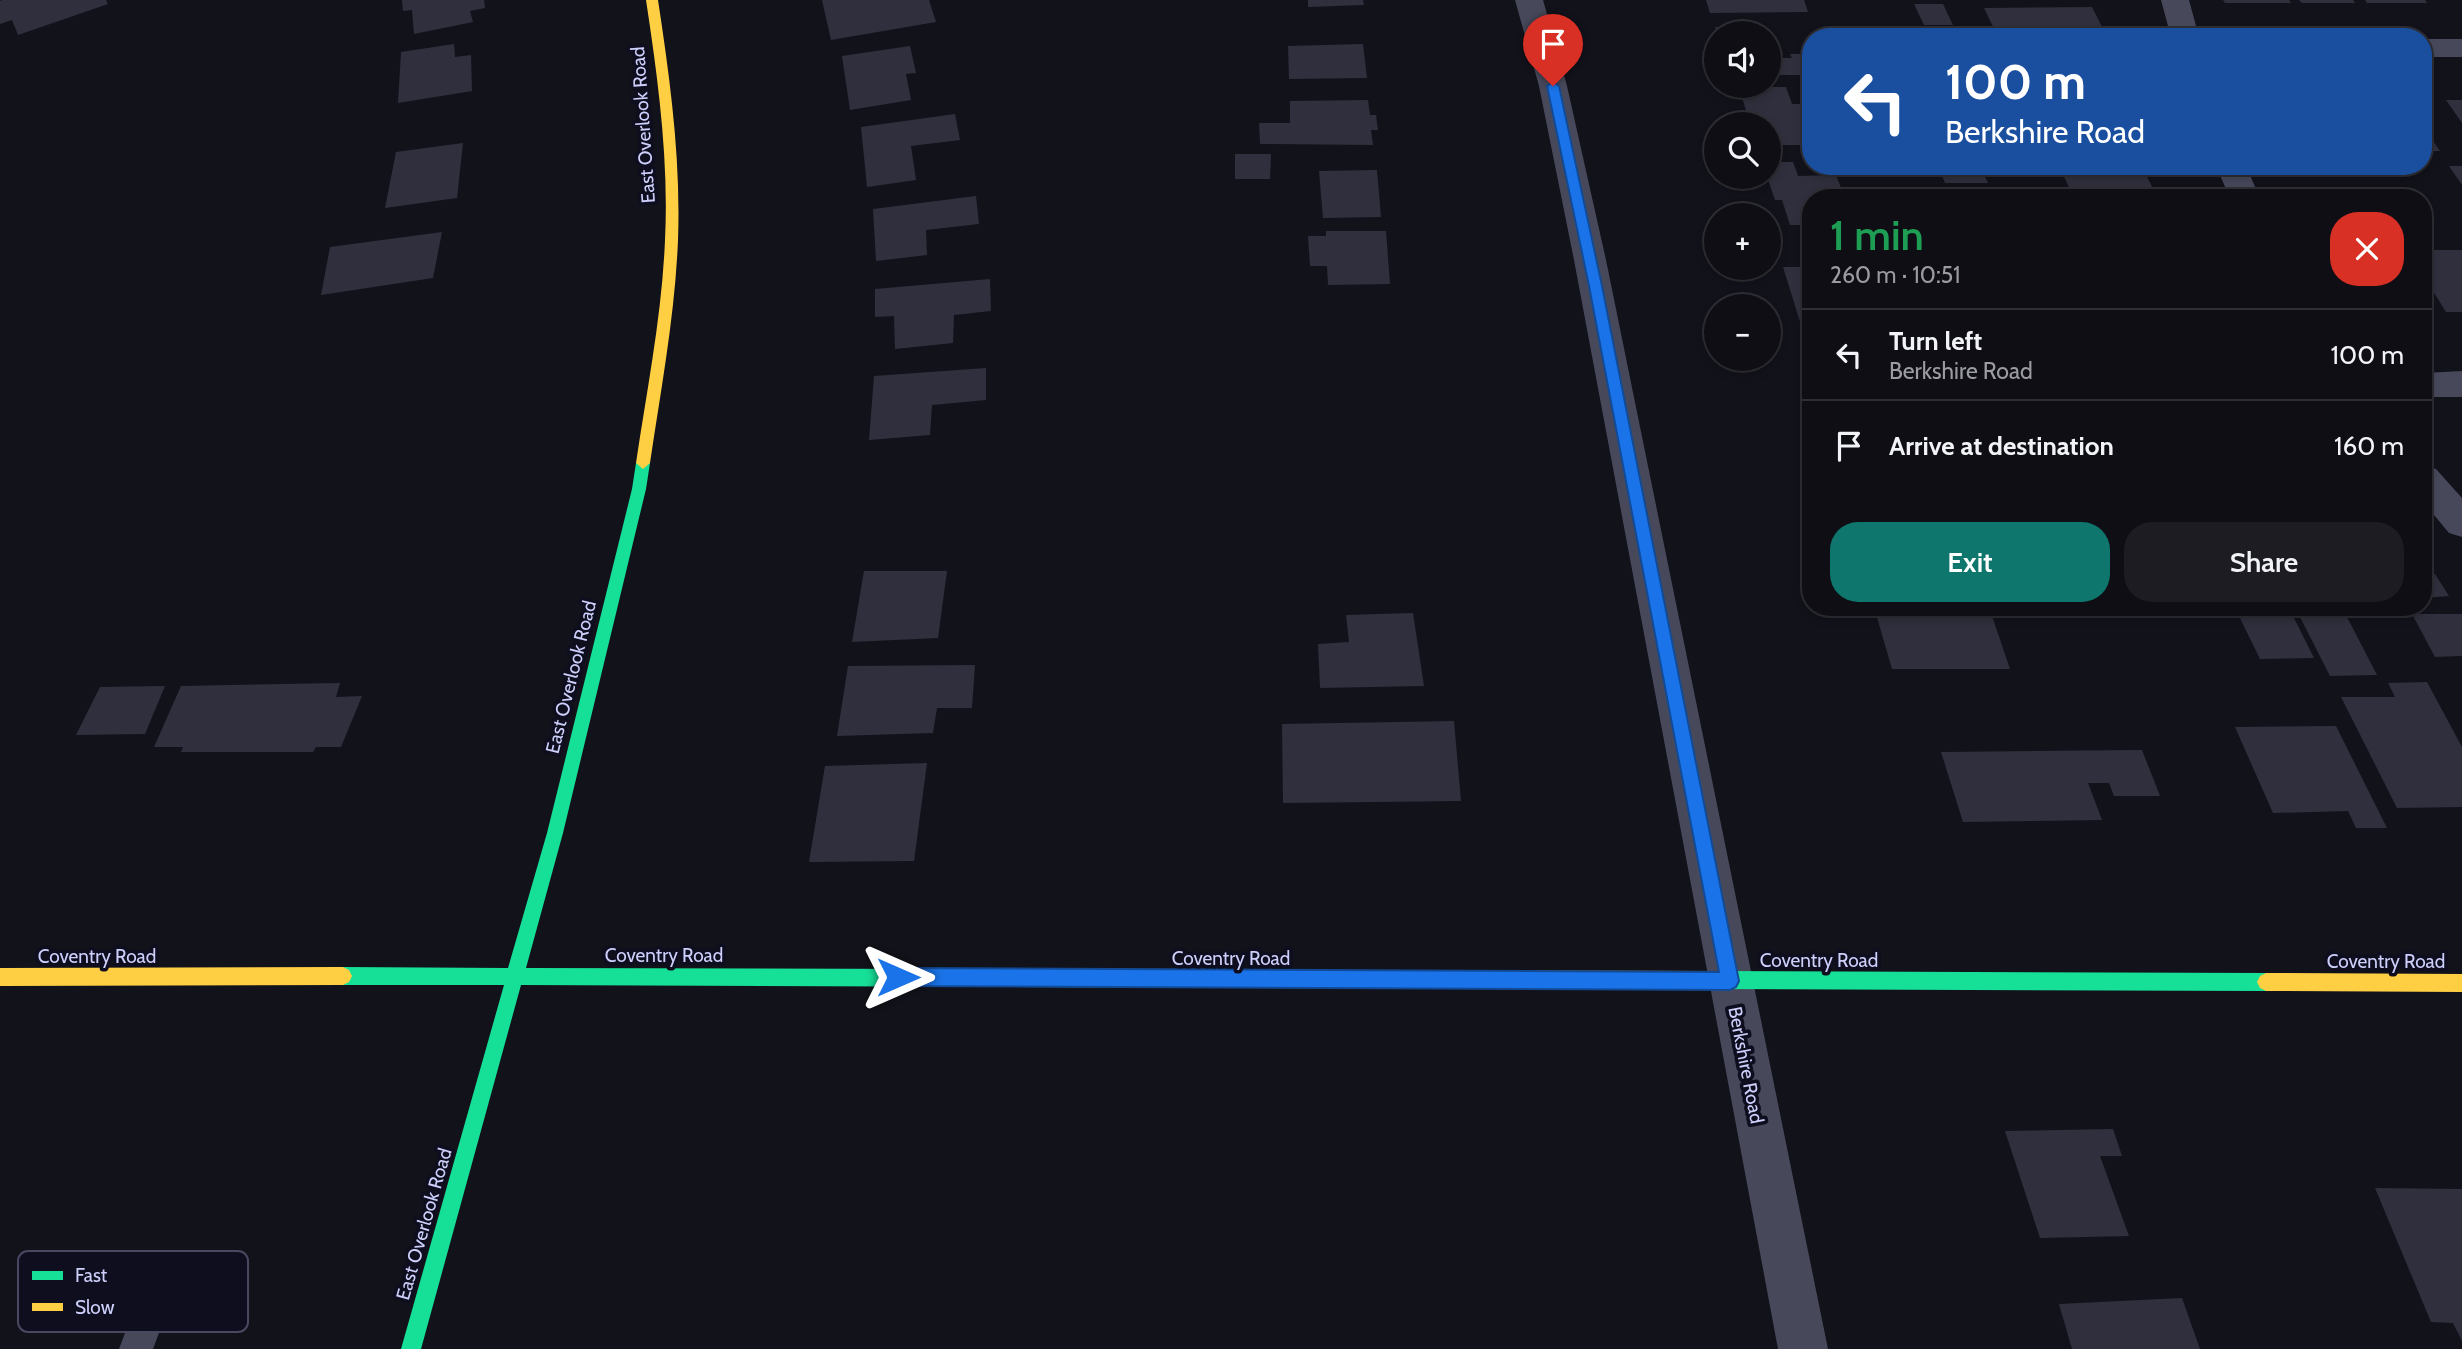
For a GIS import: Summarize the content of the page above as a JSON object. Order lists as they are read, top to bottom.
{
  "streets": {
    "street": ["East Overlook Road", "Coventry Road", "Berkshire Road"]
  },
  "crossings": [
    ["East Overlook Road", "Coventry Road"],
    ["Coventry Road", "Berkshire Road"]
  ],
  "legend": ["Fast", "Slow"],
  "page": {
    "map_buttons": ["+", "−"],
    "turn": ["100 m", "Berkshire Road"],
    "heading": ["1 min", "260 m · 10:51"],
    "list": [
      {
        "name": "Turn left",
        "note": "Berkshire Road",
        "value": "100 m"
      },
      {
        "name": "Arrive at destination",
        "value": "160 m"
      }
    ],
    "buttons": ["Exit", "Share"]
  }
}
